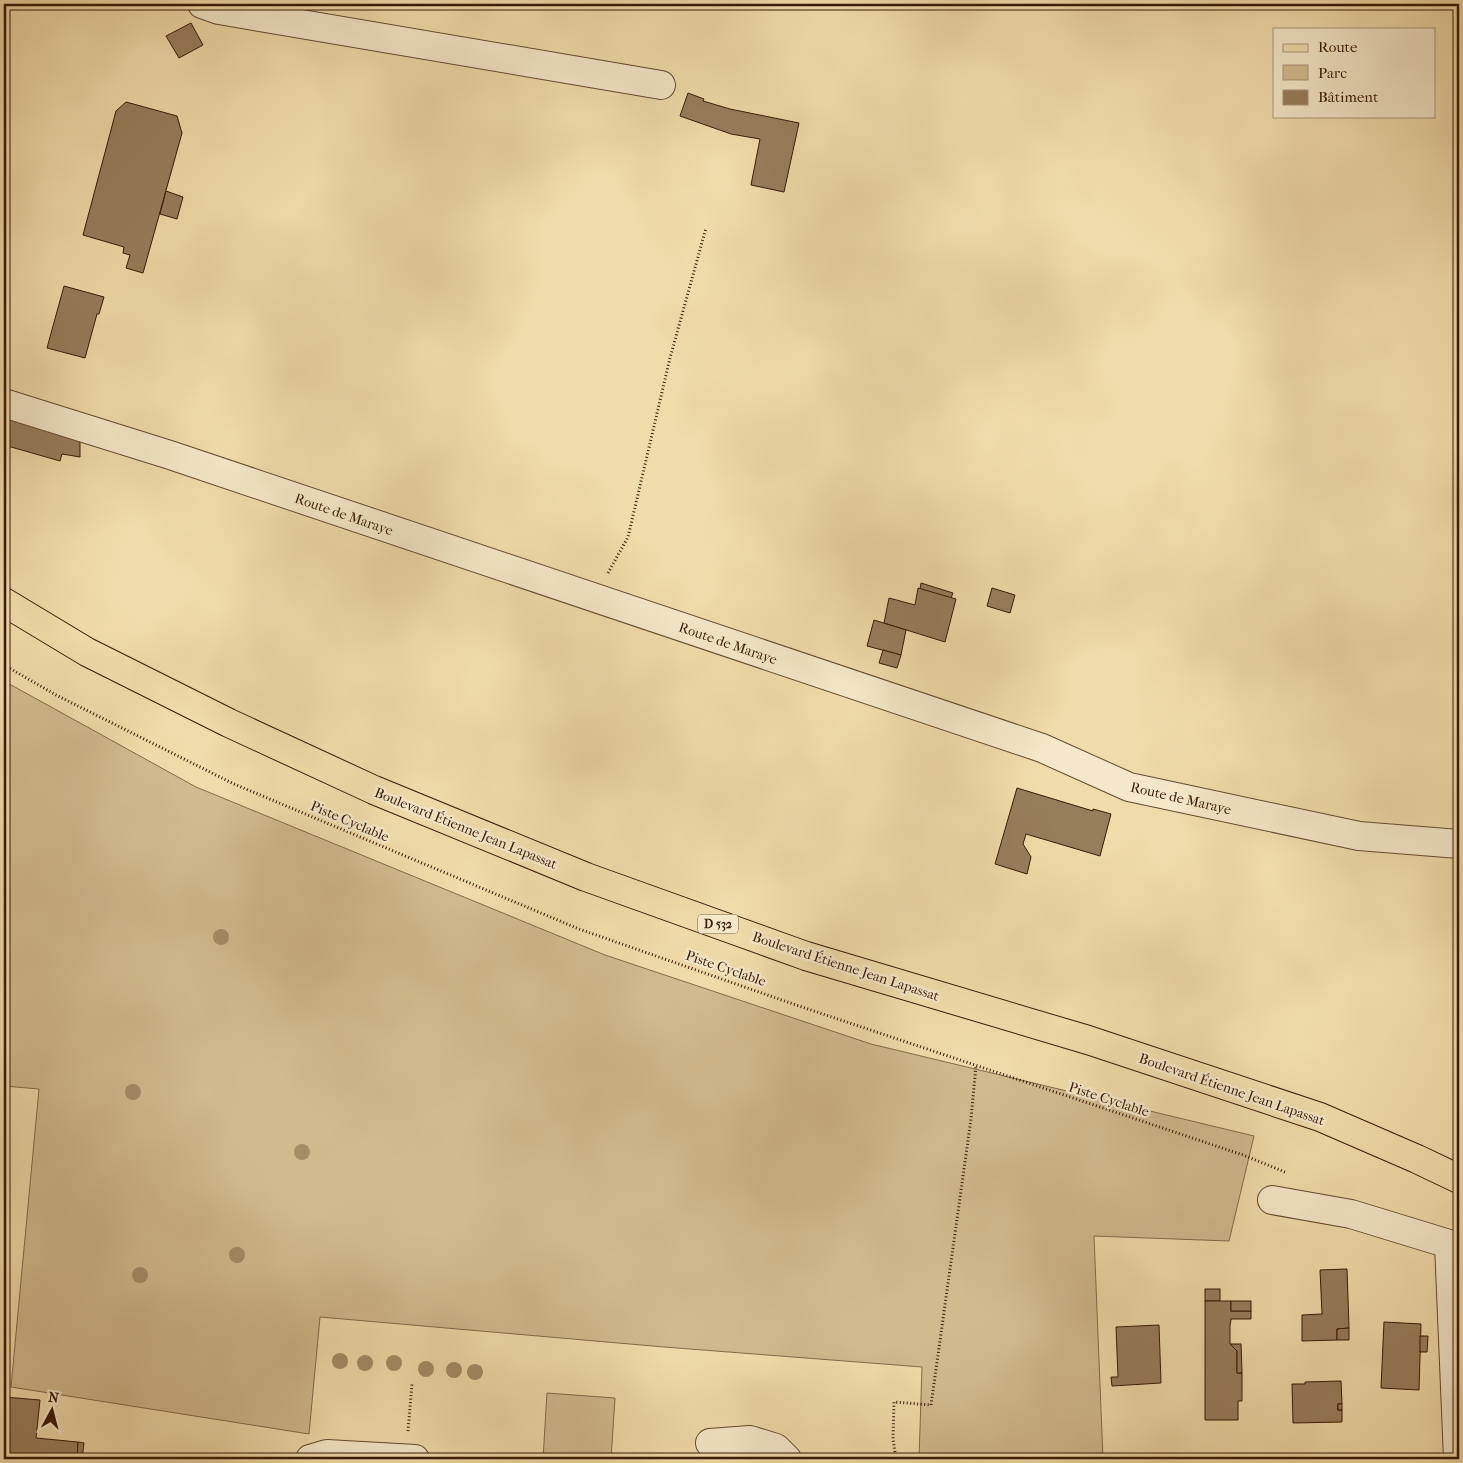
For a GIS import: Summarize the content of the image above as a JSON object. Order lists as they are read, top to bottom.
{
  "streets": {
    "main road": ["Boulevard Étienne Jean Lapassat", "D 532"],
    "street": ["Route de Maraye"],
    "path": ["Piste Cyclable"]
  },
  "legend": ["Route", "Parc", "Bâtiment"],
  "north": "top"
}
